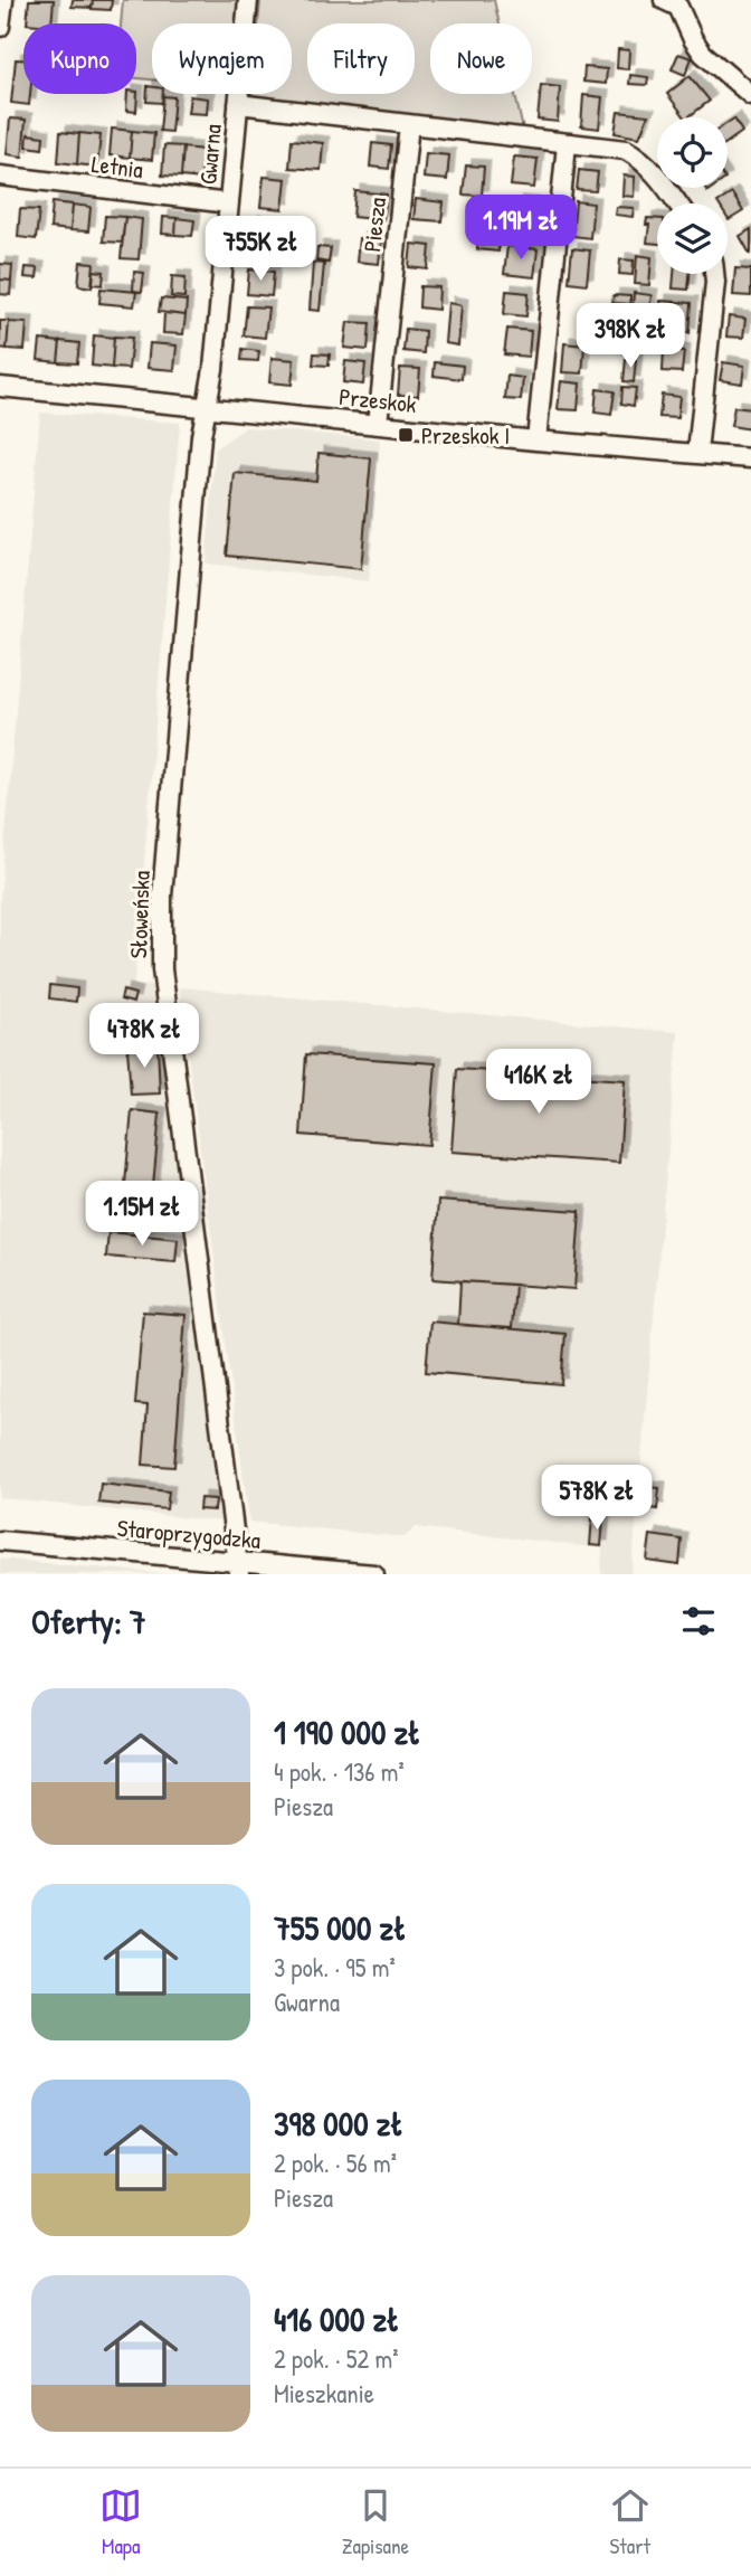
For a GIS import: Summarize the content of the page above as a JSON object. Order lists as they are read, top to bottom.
{
  "streets": {
    "street": [
      "Gwarna",
      "Letnia",
      "Piesza",
      "Przeskok",
      "Słoweńska",
      "Staroprzygodzka"
    ]
  },
  "crossings": [
    ["Gwarna", "Letnia"],
    ["Gwarna", "Przeskok"],
    ["Gwarna", "Słoweńska"],
    ["Piesza", "Przeskok"],
    ["Przeskok", "Słoweńska"],
    ["Słoweńska", "Staroprzygodzka"]
  ],
  "places": {
    "transit": ["Przeskok I"]
  },
  "page": {
    "chip": [
      "Kupno",
      "Wynajem",
      "Filtry",
      "Nowe"
    ],
    "price": [
      "1.19M zł",
      "755K zł",
      "398K zł",
      "478K zł",
      "416K zł",
      "1.15M zł",
      "578K zł"
    ],
    "heading": "Oferty: 7",
    "list": [
      {
        "name": "1 190 000 zł",
        "note": "4 pok. · 136 m² · Piesza"
      },
      {
        "name": "755 000 zł",
        "note": "3 pok. · 95 m² · Gwarna"
      },
      {
        "name": "398 000 zł",
        "note": "2 pok. · 56 m² · Piesza"
      },
      {
        "name": "416 000 zł",
        "note": "2 pok. · 52 m² · Mieszkanie"
      }
    ],
    "tabs": ["Mapa", "Zapisane", "Start"]
  }
}
